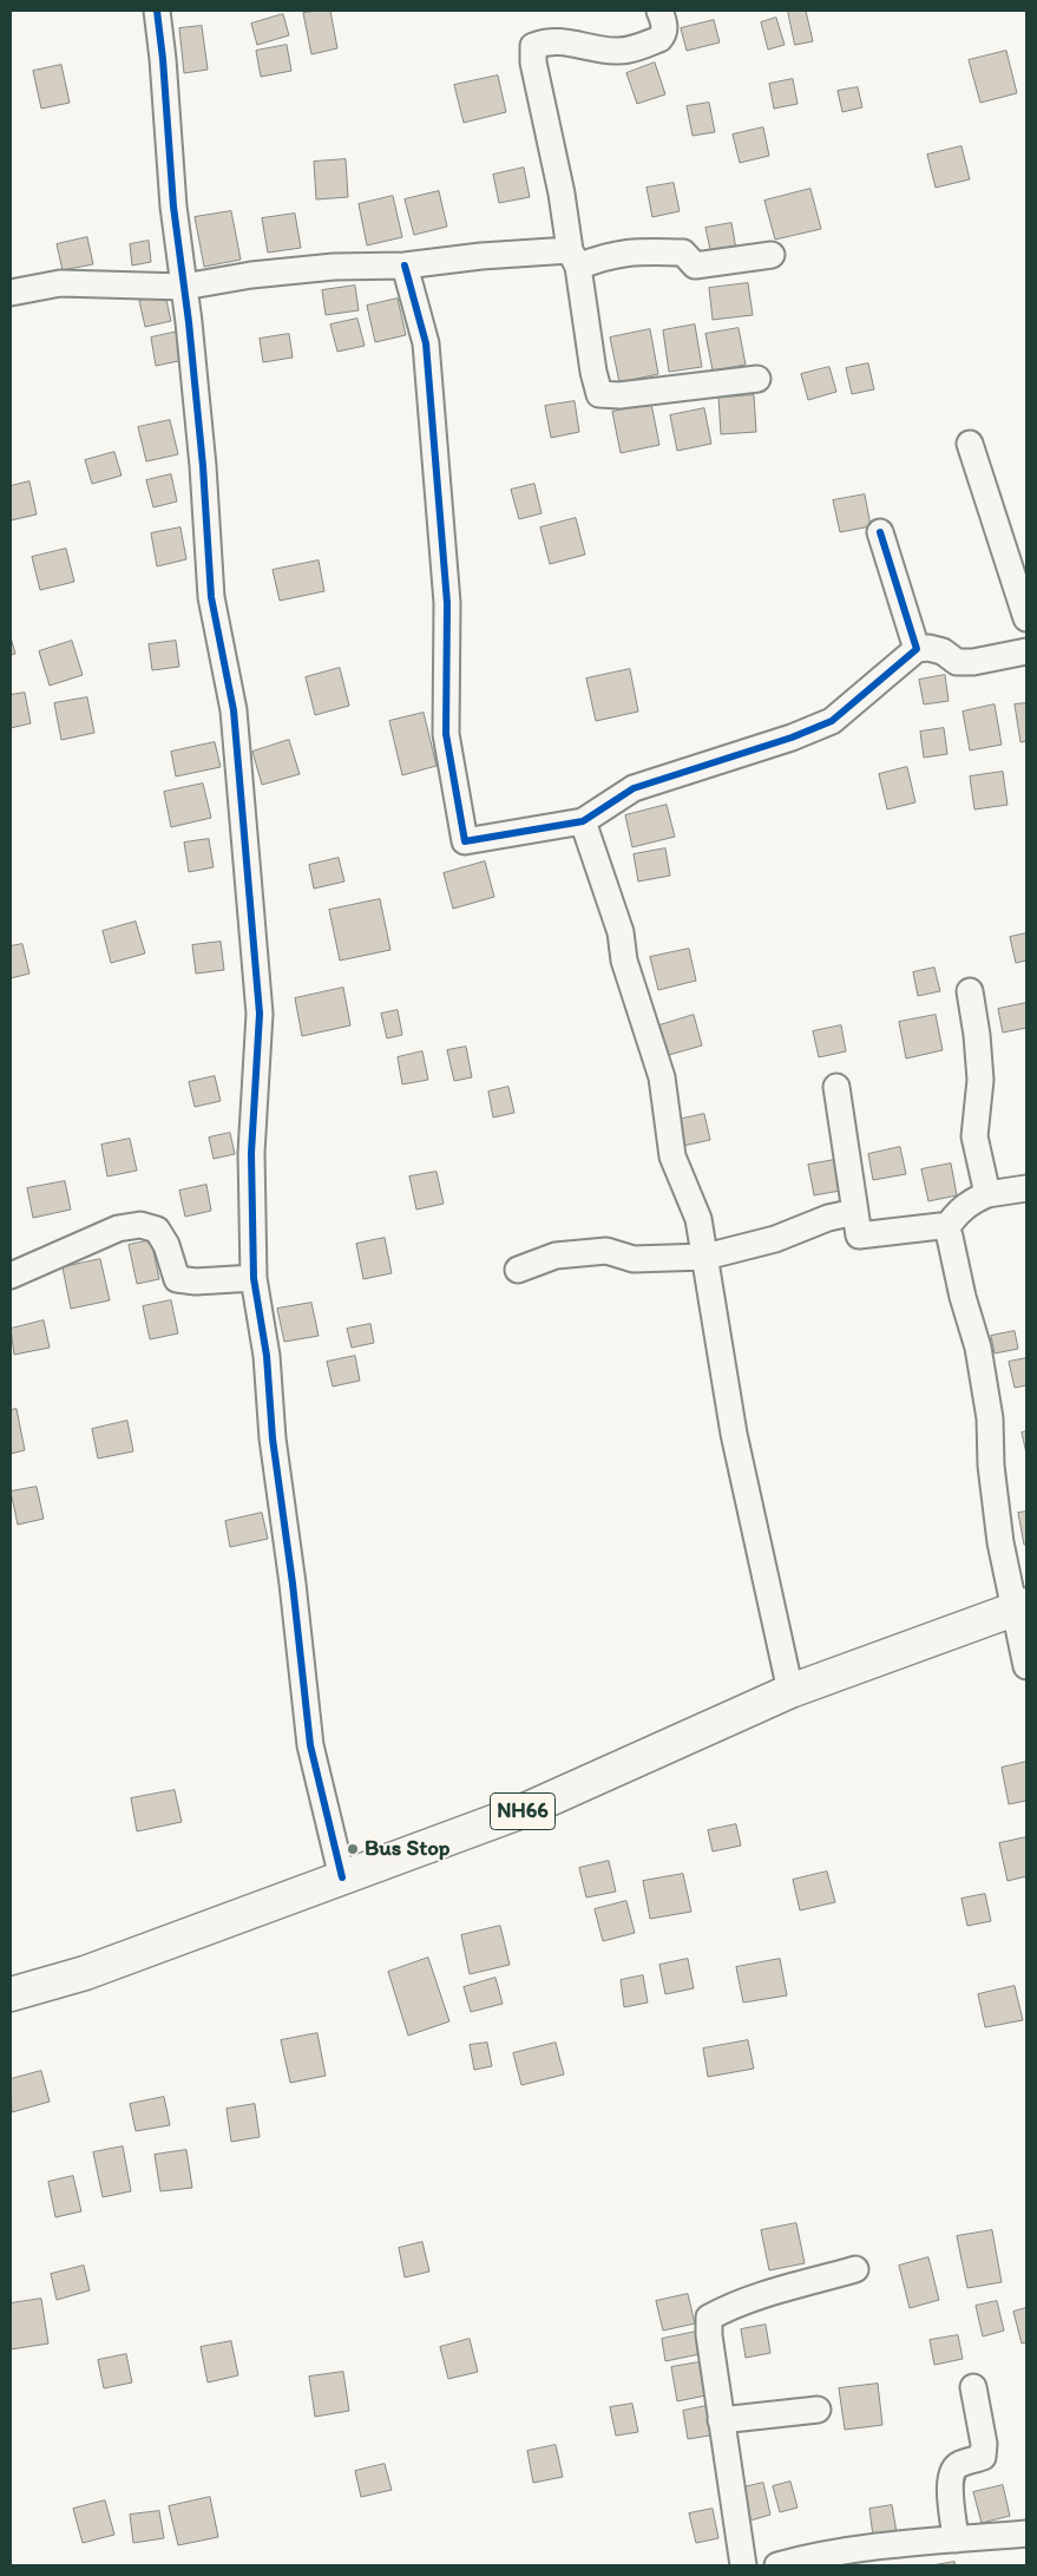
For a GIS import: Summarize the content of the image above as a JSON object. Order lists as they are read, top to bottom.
{
  "streets": {
    "highway": ["NH66"]
  },
  "places": ["Bus Stop"]
}
